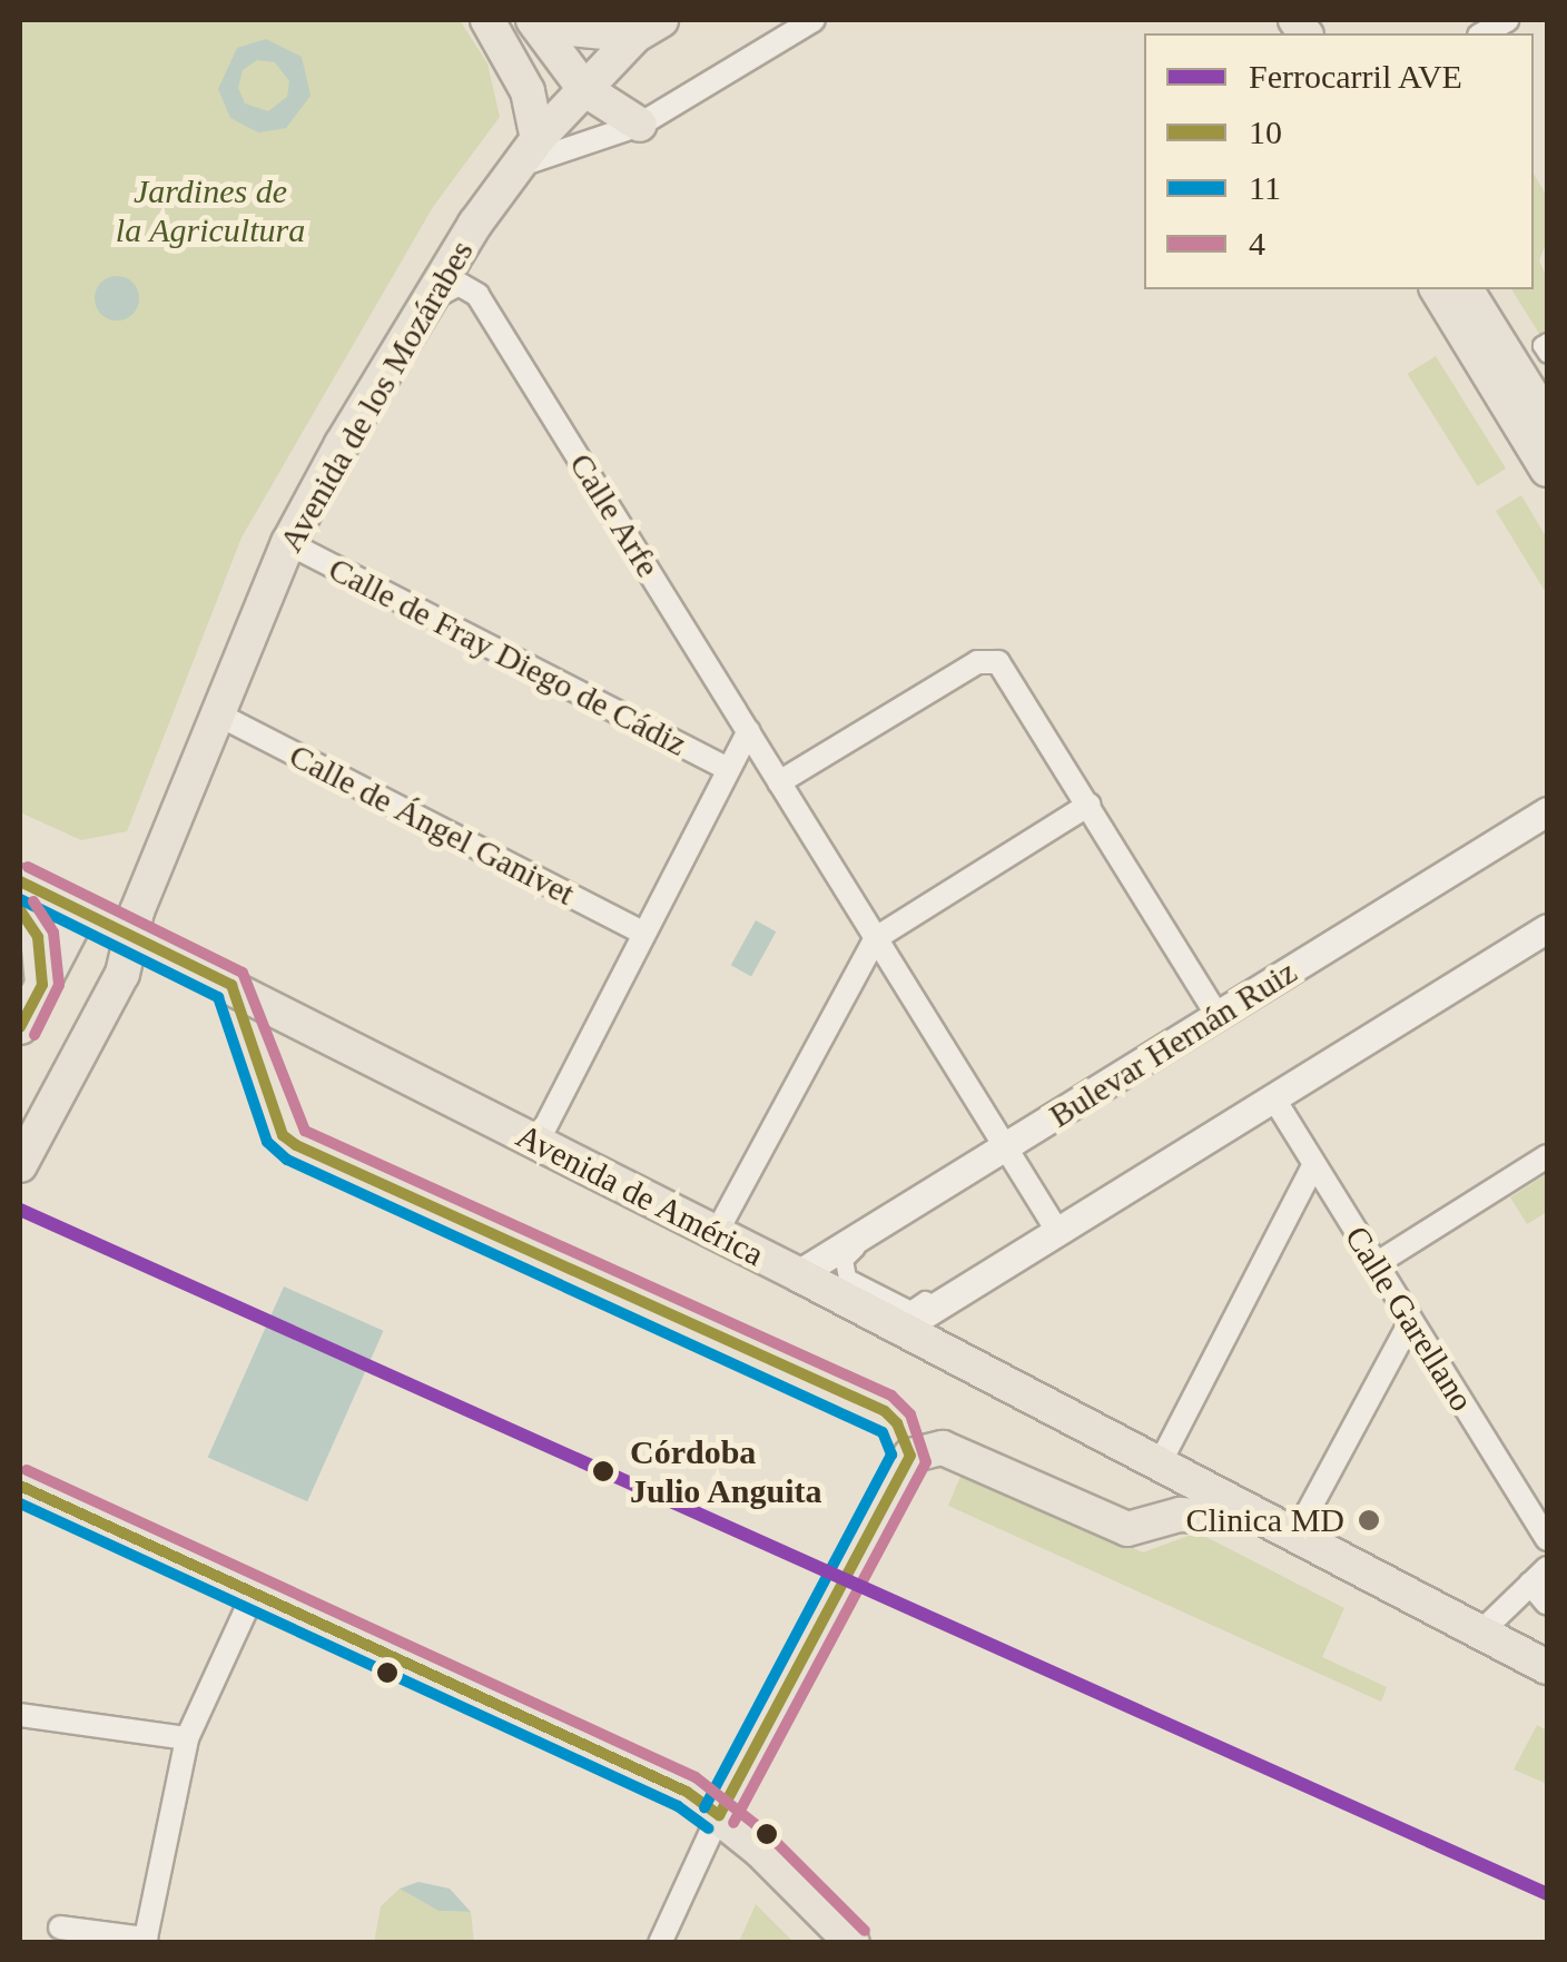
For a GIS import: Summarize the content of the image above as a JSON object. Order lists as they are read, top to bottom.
{
  "streets": {
    "main road": ["Avenida de los Mozárabes", "Avenida de América"],
    "street": [
      "Calle Arfe",
      "Calle de Fray Diego de Cádiz",
      "Calle de Ángel Ganivet",
      "Bulevar Hernán Ruiz",
      "Calle Garellano"
    ]
  },
  "crossings": [
    ["Avenida de los Mozárabes", "Calle Arfe"],
    ["Avenida de los Mozárabes", "Calle de Fray Diego de Cádiz"],
    ["Avenida de los Mozárabes", "Calle de Ángel Ganivet"],
    ["Avenida de los Mozárabes", "Avenida de América"],
    ["Calle Arfe", "Calle de Fray Diego de Cádiz"],
    ["Calle Arfe", "Bulevar Hernán Ruiz"],
    ["Bulevar Hernán Ruiz", "Avenida de América"]
  ],
  "parks": ["Jardines de la Agricultura"],
  "places": ["Córdoba Julio Anguita", "Clinica MD"],
  "lines": [
    "transit line 4",
    "transit line 10",
    "transit line 11",
    "rail line AVE"
  ],
  "legend": [
    "Ferrocarril AVE",
    "10",
    "11",
    "4"
  ]
}
